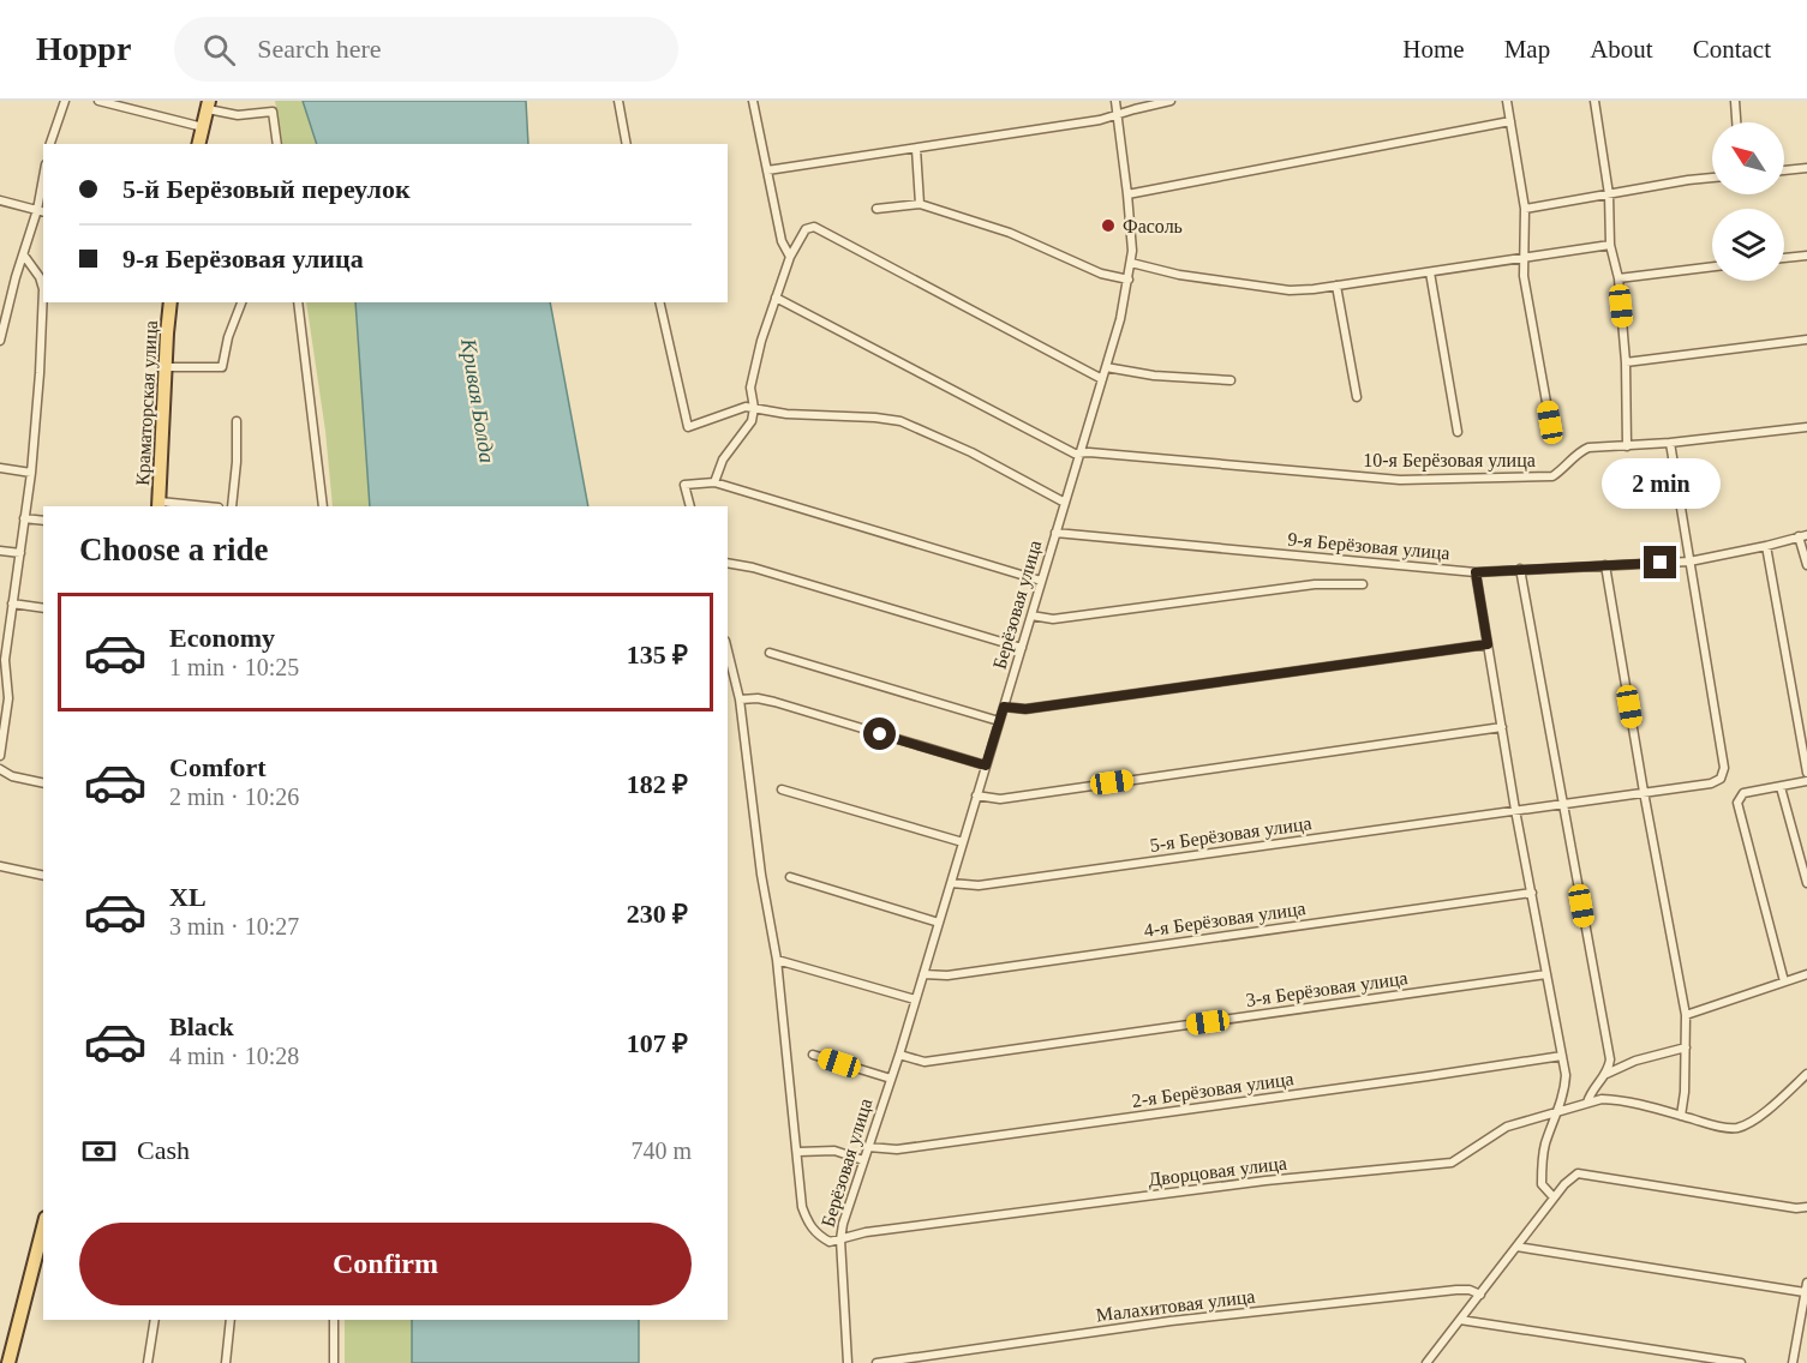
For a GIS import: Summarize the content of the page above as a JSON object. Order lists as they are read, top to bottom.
{
  "streets": {
    "main road": ["Краматорская улица"],
    "street": [
      "10-я Берёзовая улица",
      "9-я Берёзовая улица",
      "Берёзовая улица",
      "5-я Берёзовая улица",
      "4-я Берёзовая улица",
      "3-я Берёзовая улица",
      "2-я Берёзовая улица",
      "Дворцовая улица",
      "Малахитовая улица"
    ]
  },
  "crossings": [
    ["10-я Берёзовая улица", "Берёзовая улица"],
    ["9-я Берёзовая улица", "Берёзовая улица"],
    ["9-я Берёзовая улица", "5-я Берёзовая улица"],
    ["Берёзовая улица", "5-я Берёзовая улица"],
    ["Берёзовая улица", "4-я Берёзовая улица"],
    ["Берёзовая улица", "3-я Берёзовая улица"],
    ["Берёзовая улица", "2-я Берёзовая улица"],
    ["Берёзовая улица", "Дворцовая улица"]
  ],
  "water": ["Кривая Болда"],
  "places": ["Фасоль"],
  "north": "top left",
  "page": {
    "header": "Hoppr",
    "search": "Search here",
    "nav": [
      "Home",
      "Map",
      "About",
      "Contact"
    ],
    "banner": ["5-й Берёзовый переулок", "9-я Берёзовая улица"],
    "bubble": "2 min",
    "heading": "Choose a ride",
    "list": [
      {
        "name": "Economy",
        "note": "1 min · 10:25",
        "value": "135 ₽"
      },
      {
        "name": "Comfort",
        "note": "2 min · 10:26",
        "value": "182 ₽"
      },
      {
        "name": "XL",
        "note": "3 min · 10:27",
        "value": "230 ₽"
      },
      {
        "name": "Black",
        "note": "4 min · 10:28",
        "value": "107 ₽"
      }
    ],
    "pay": ["Cash", "740 m"],
    "buttons": "Confirm"
  }
}
